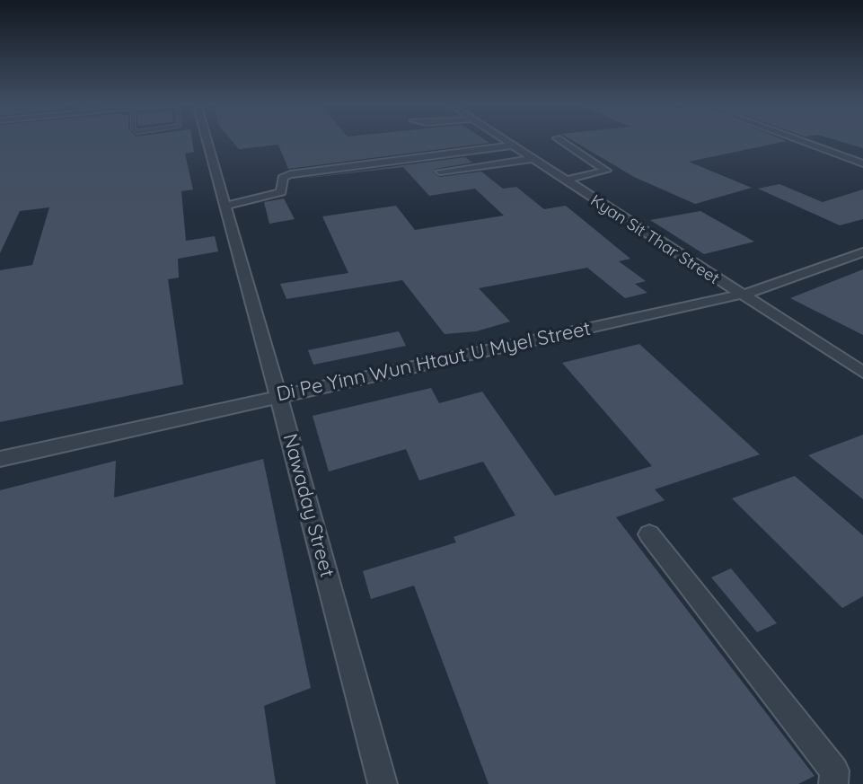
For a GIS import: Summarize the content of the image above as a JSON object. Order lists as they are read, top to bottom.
{
  "streets": {
    "street": ["Kyan Sit Thar Street", "Di Pe Yinn Wun Htaut U Myel Street", "Nawaday Street"]
  },
  "crossings": [
    ["Kyan Sit Thar Street", "Di Pe Yinn Wun Htaut U Myel Street"],
    ["Di Pe Yinn Wun Htaut U Myel Street", "Nawaday Street"]
  ]
}
